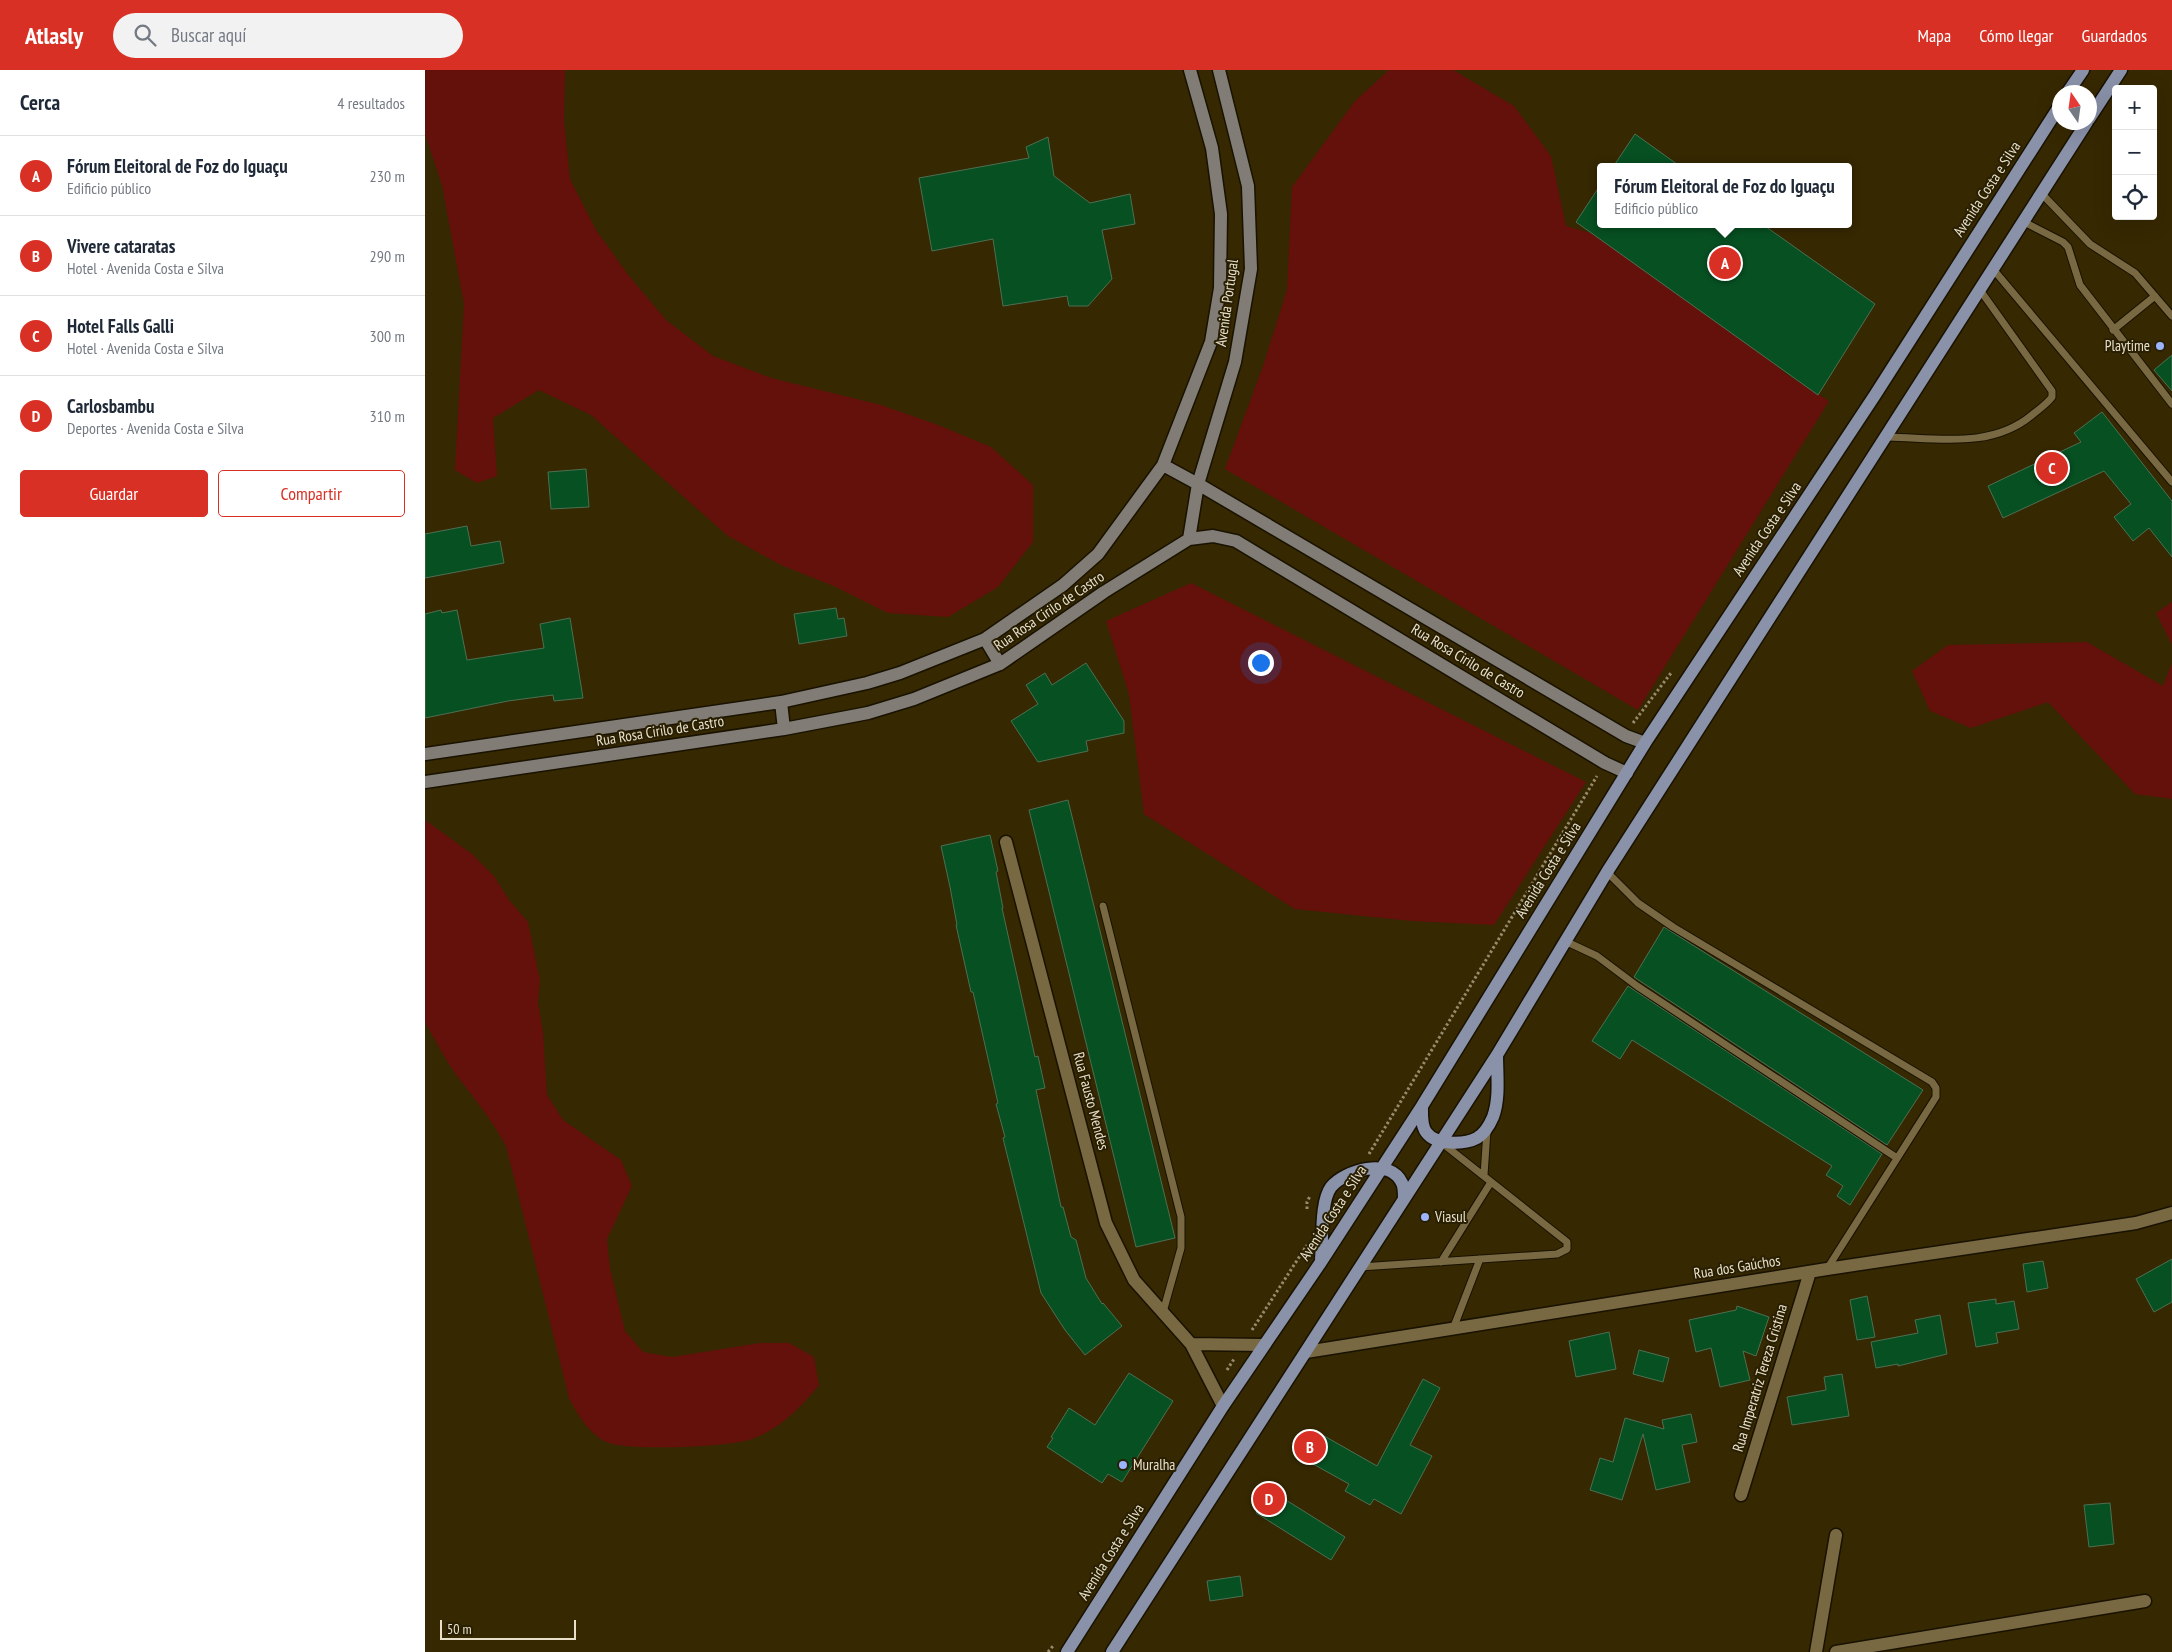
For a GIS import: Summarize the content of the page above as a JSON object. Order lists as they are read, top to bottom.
{
  "streets": {
    "main road": ["Avenida Costa e Silva", "Avenida Portugal", "Rua Rosa Cirilo de Castro"],
    "street": ["Rua Fausto Mendes", "Rua dos Gaúchos", "Rua Imperatriz Tereza Cristina"]
  },
  "crossings": [
    ["Avenida Costa e Silva", "Rua Rosa Cirilo de Castro"],
    ["Avenida Costa e Silva", "Rua Fausto Mendes"],
    ["Avenida Portugal", "Rua Rosa Cirilo de Castro"],
    ["Rua dos Gaúchos", "Rua Imperatriz Tereza Cristina"]
  ],
  "places": ["Playtime", "Viasul", "Muralha"],
  "scale_bar": "50 m",
  "north": "top",
  "page": {
    "header": "Atlasly",
    "search": "Buscar aquí",
    "nav": ["Mapa", "Cómo llegar", "Guardados"],
    "heading": ["Cerca", "4 resultados"],
    "map_buttons": ["+", "−"],
    "list": [
      {
        "mark": "A",
        "name": "Fórum Eleitoral de Foz do Iguaçu",
        "note": "Edificio público",
        "value": "230 m"
      },
      {
        "mark": "B",
        "name": "Vivere cataratas",
        "note": "Hotel · Avenida Costa e Silva",
        "value": "290 m"
      },
      {
        "mark": "C",
        "name": "Hotel Falls Galli",
        "note": "Hotel · Avenida Costa e Silva",
        "value": "300 m"
      },
      {
        "mark": "D",
        "name": "Carlosbambu",
        "note": "Deportes · Avenida Costa e Silva",
        "value": "310 m"
      }
    ],
    "popup": ["Fórum Eleitoral de Foz do Iguaçu", "Edificio público"],
    "pins": [
      "A",
      "C",
      "B",
      "D"
    ],
    "buttons": ["Guardar", "Compartir"],
    "scale": "50 m"
  }
}
